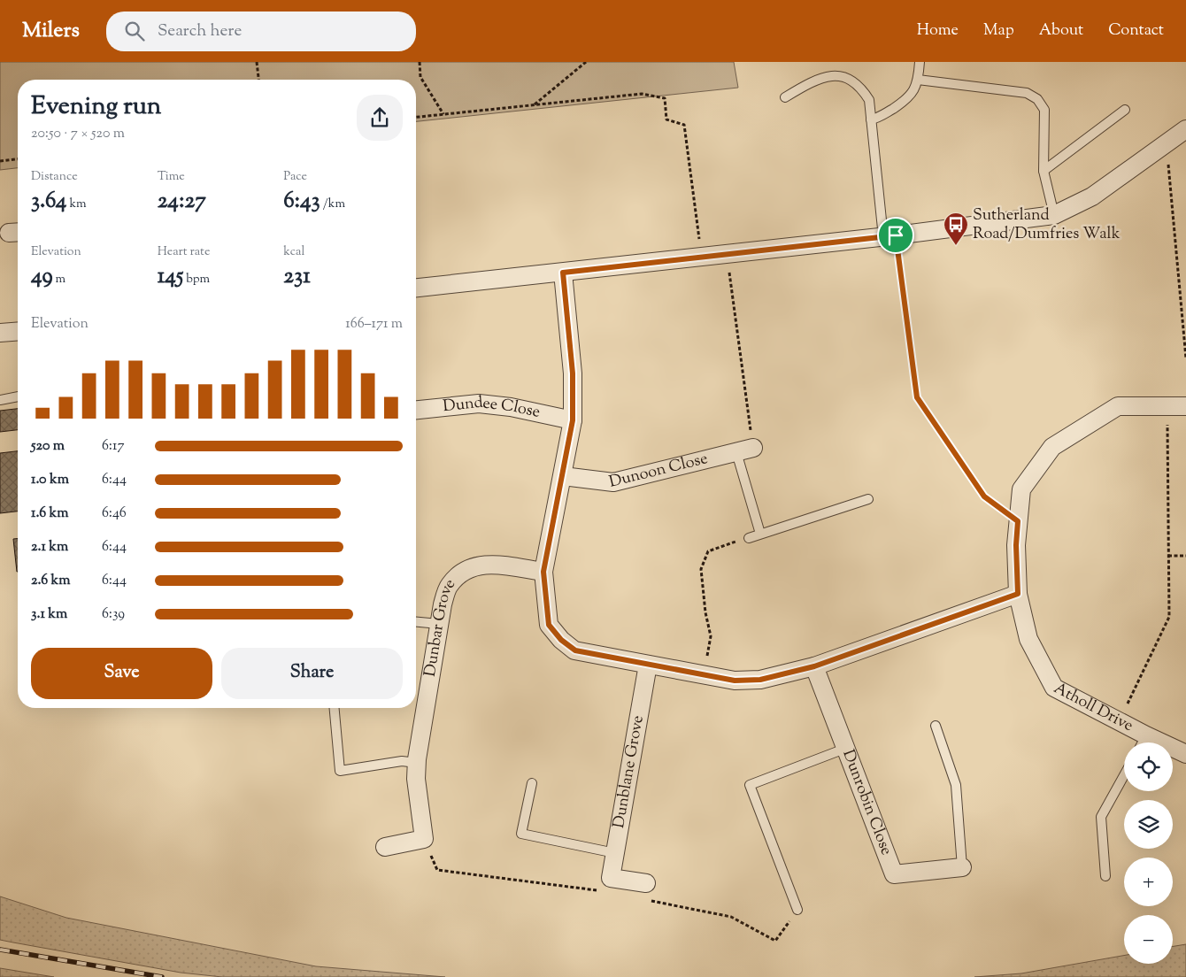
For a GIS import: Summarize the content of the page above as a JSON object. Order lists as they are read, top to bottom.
{
  "streets": {
    "street": [
      "Dundee Close",
      "Dunoon Close",
      "Dunbar Grove",
      "Atholl Drive",
      "Dunblane Grove",
      "Dunrobin Close"
    ]
  },
  "places": {
    "bus stop": ["Sutherland Road/Dumfries Walk"]
  },
  "page": {
    "header": "Milers",
    "search": "Search here",
    "nav": [
      "Home",
      "Map",
      "About",
      "Contact"
    ],
    "heading": ["Evening run", "20:50 · 7 × 520 m"],
    "stats": [
      ["Distance", "3.64 km"],
      ["Time", "24:27"],
      ["Pace", "6:43 /km"],
      ["Elevation", "49 m"],
      ["Heart rate", "145 bpm"],
      ["kcal", "231"]
    ],
    "chart": ["Elevation", "166–171 m"],
    "list": [
      {
        "name": "520 m",
        "note": "6:17"
      },
      {
        "name": "1.0 km",
        "note": "6:44"
      },
      {
        "name": "1.6 km",
        "note": "6:46"
      },
      {
        "name": "2.1 km",
        "note": "6:44"
      },
      {
        "name": "2.6 km",
        "note": "6:44"
      },
      {
        "name": "3.1 km",
        "note": "6:39"
      }
    ],
    "buttons": ["Save", "Share"],
    "map_buttons": ["+", "−"]
  }
}
